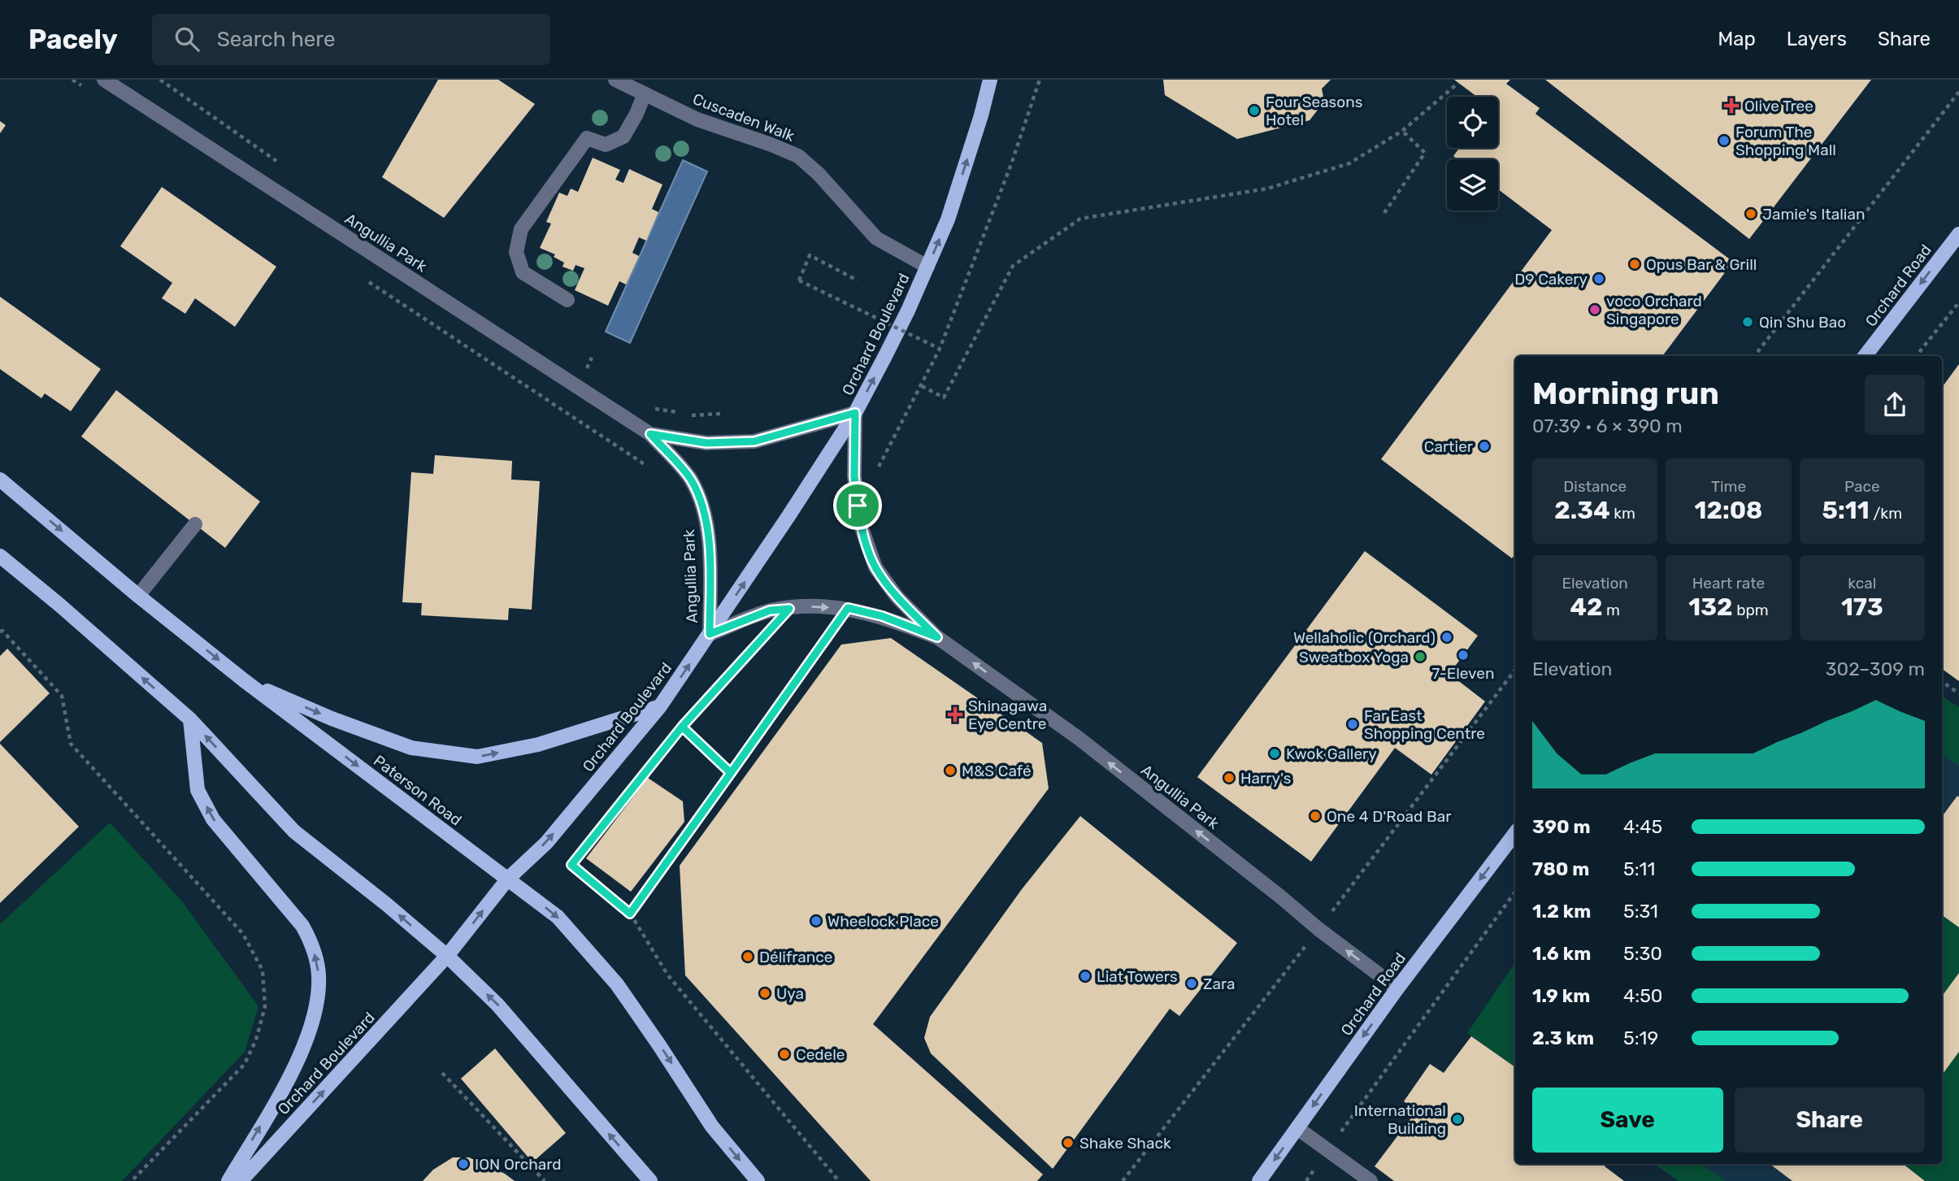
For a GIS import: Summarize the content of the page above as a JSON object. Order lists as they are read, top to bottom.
{
  "streets": {
    "main road": ["Orchard Road", "Orchard Boulevard", "Paterson Road"],
    "street": ["Cuscaden Walk", "Angullia Park"]
  },
  "crossings": [
    ["Cuscaden Walk", "Orchard Boulevard"],
    ["Angullia Park", "Orchard Road"],
    ["Angullia Park", "Orchard Boulevard"],
    ["Orchard Boulevard", "Paterson Road"]
  ],
  "one_way": ["Orchard Road", "Orchard Boulevard"],
  "places": {
    "health": ["Olive Tree", "Shinagawa Eye Centre"],
    "other": [
      "Four Seasons Hotel",
      "Forum The Shopping Mall",
      "Jamie's Italian",
      "Opus Bar & Grill",
      "D9 Cakery",
      "voco Orchard Singapore",
      "Qin Shu Bao",
      "Cartier",
      "Wellaholic (Orchard)",
      "7-Eleven",
      "Sweatbox Yoga",
      "Far East Shopping Centre",
      "Kwok Gallery",
      "M&S Café",
      "Harry's",
      "One 4 D'Road Bar",
      "Wheelock Place",
      "Délifrance",
      "Liat Towers",
      "Zara",
      "Uya",
      "Cedele",
      "International Building",
      "Shake Shack",
      "ION Orchard"
    ]
  },
  "page": {
    "header": "Pacely",
    "search": "Search here",
    "nav": ["Map", "Layers", "Share"],
    "heading": ["Morning run", "07:39 · 6 × 390 m"],
    "stats": [
      ["Distance", "2.34 km"],
      ["Time", "12:08"],
      ["Pace", "5:11 /km"],
      ["Elevation", "42 m"],
      ["Heart rate", "132 bpm"],
      ["kcal", "173"]
    ],
    "chart": ["Elevation", "302–309 m"],
    "list": [
      {
        "name": "390 m",
        "note": "4:45"
      },
      {
        "name": "780 m",
        "note": "5:11"
      },
      {
        "name": "1.2 km",
        "note": "5:31"
      },
      {
        "name": "1.6 km",
        "note": "5:30"
      },
      {
        "name": "1.9 km",
        "note": "4:50"
      },
      {
        "name": "2.3 km",
        "note": "5:19"
      }
    ],
    "buttons": ["Save", "Share"]
  }
}
